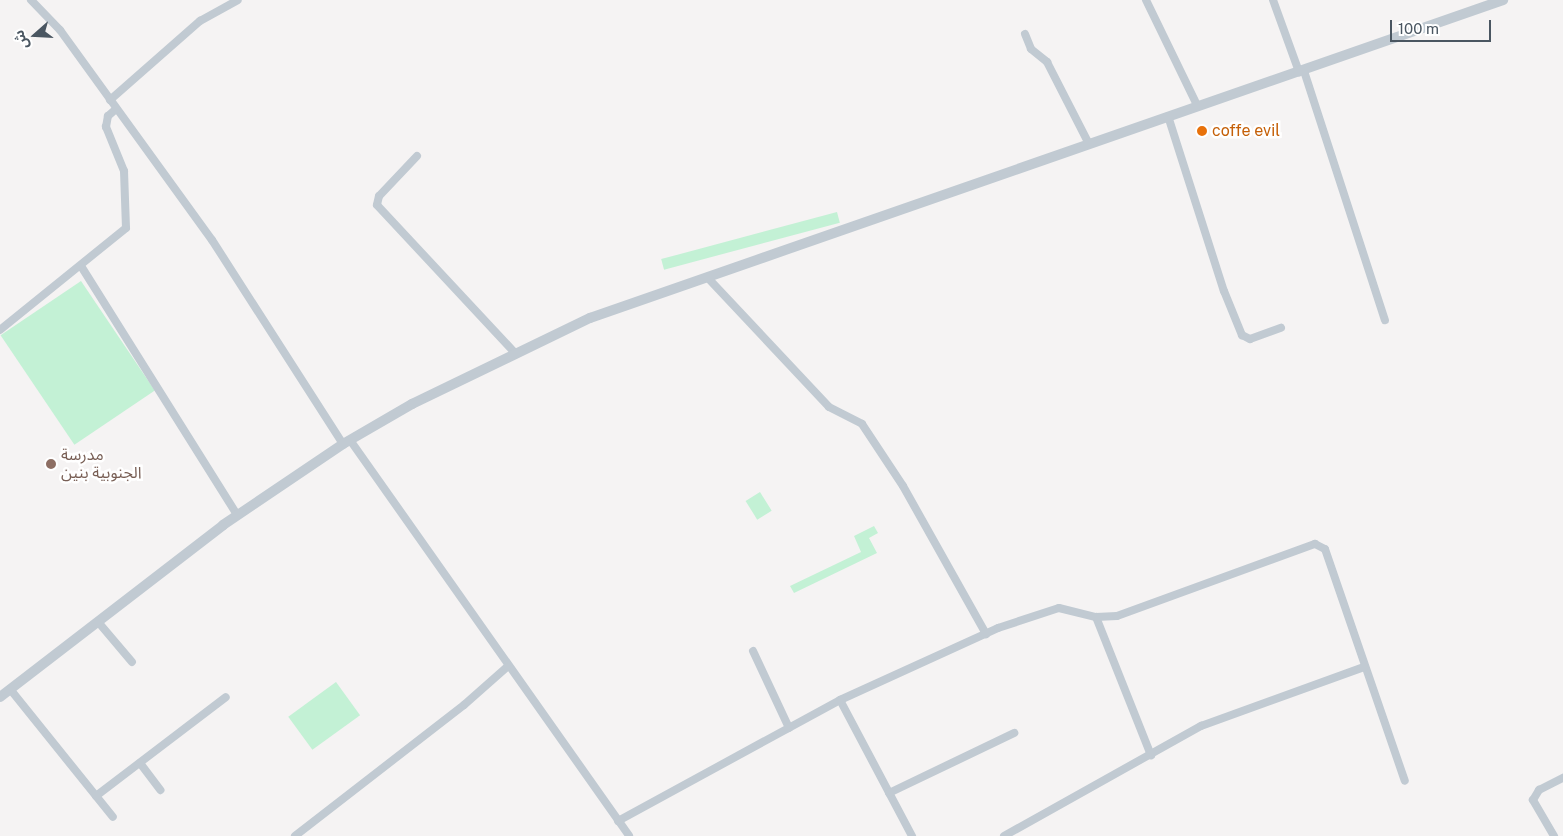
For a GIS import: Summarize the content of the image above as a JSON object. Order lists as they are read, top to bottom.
{
  "places": ["coffe evil", "مدرسة الجنوبية بنين"],
  "scale_bar": "100 m",
  "north": "left"
}
